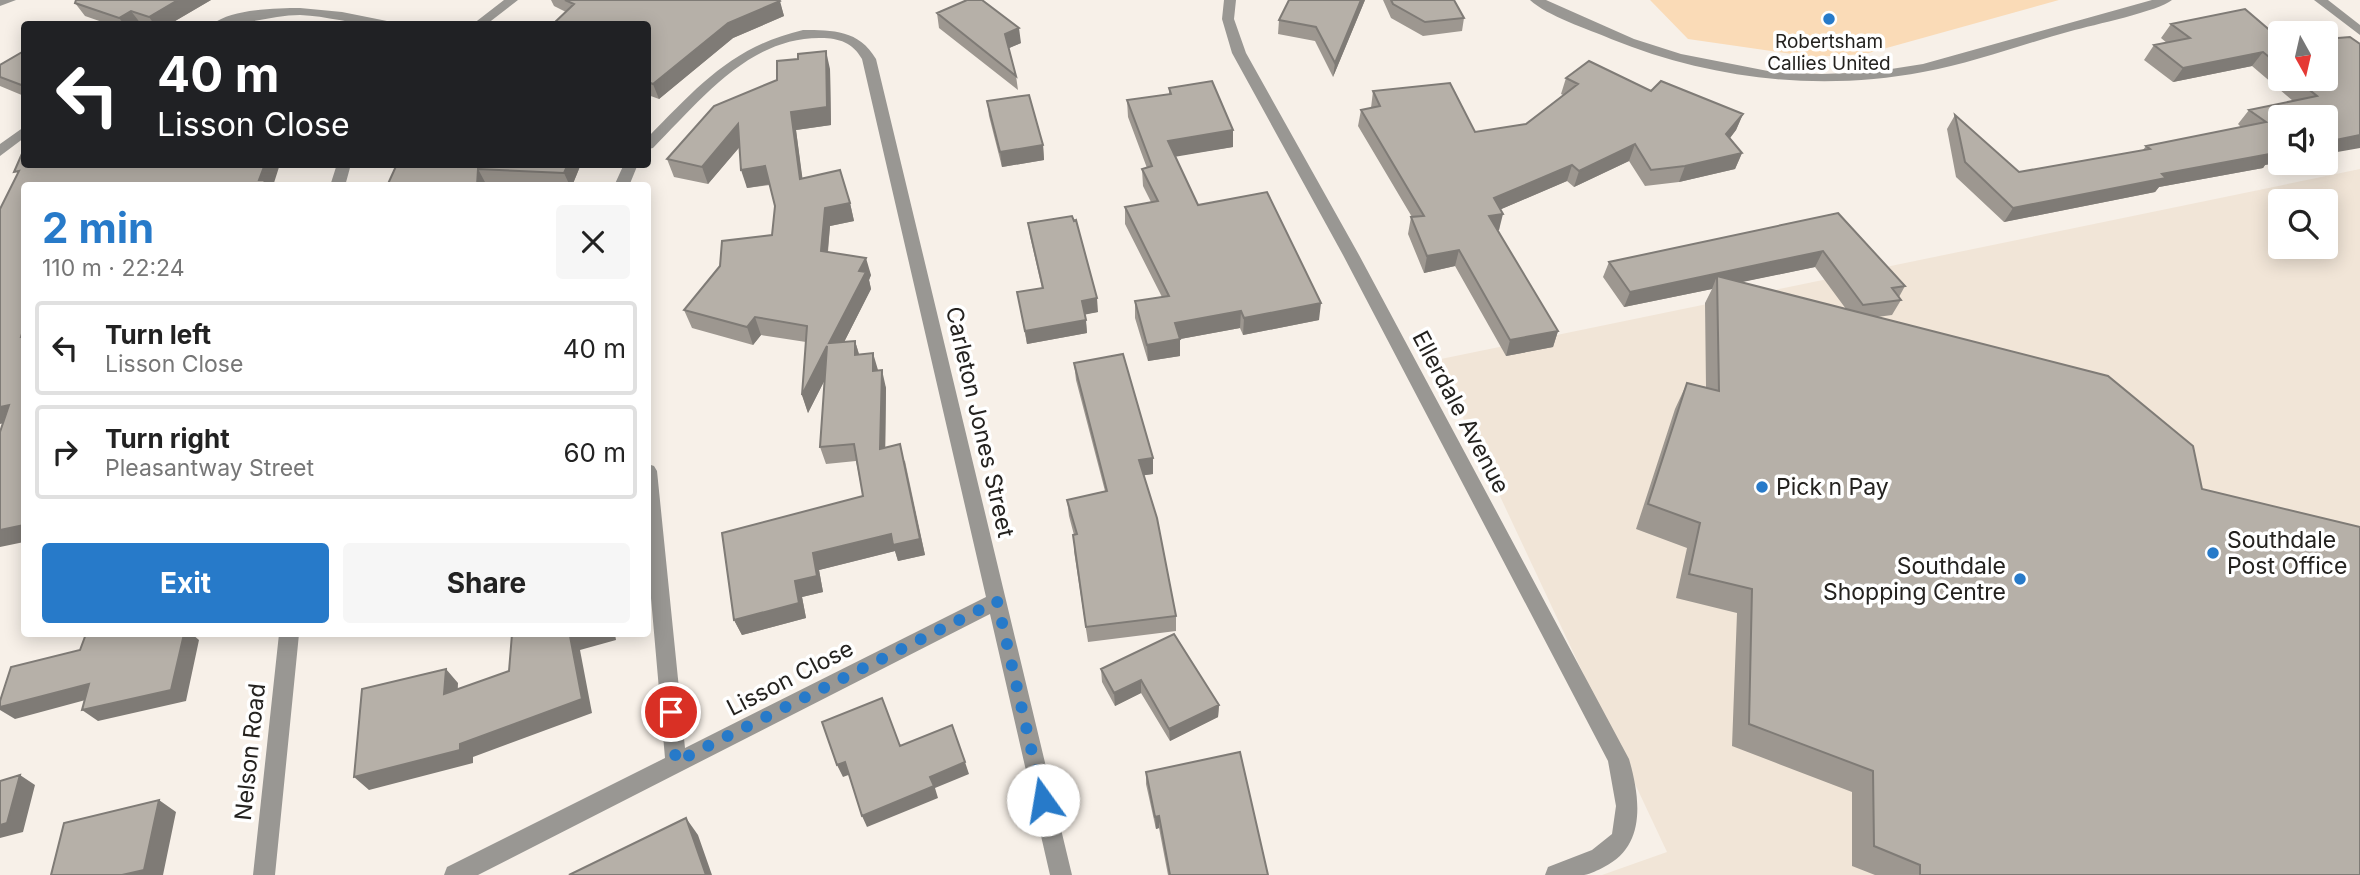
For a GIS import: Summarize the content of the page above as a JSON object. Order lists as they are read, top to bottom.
{
  "streets": {
    "street": [
      "Ellerdale Avenue",
      "Carleton Jones Street",
      "Lisson Close",
      "Nelson Road"
    ]
  },
  "crossings": [
    ["Carleton Jones Street", "Lisson Close"]
  ],
  "places": [
    "Robertsham Callies United",
    "Pick n Pay",
    "Southdale Post Office",
    "Southdale Shopping Centre"
  ],
  "north": "bottom",
  "page": {
    "turn": ["40 m", "Lisson Close"],
    "heading": ["2 min", "110 m · 22:24"],
    "list": [
      {
        "name": "Turn left",
        "note": "Lisson Close",
        "value": "40 m"
      },
      {
        "name": "Turn right",
        "note": "Pleasantway Street",
        "value": "60 m"
      }
    ],
    "buttons": ["Exit", "Share"]
  }
}
